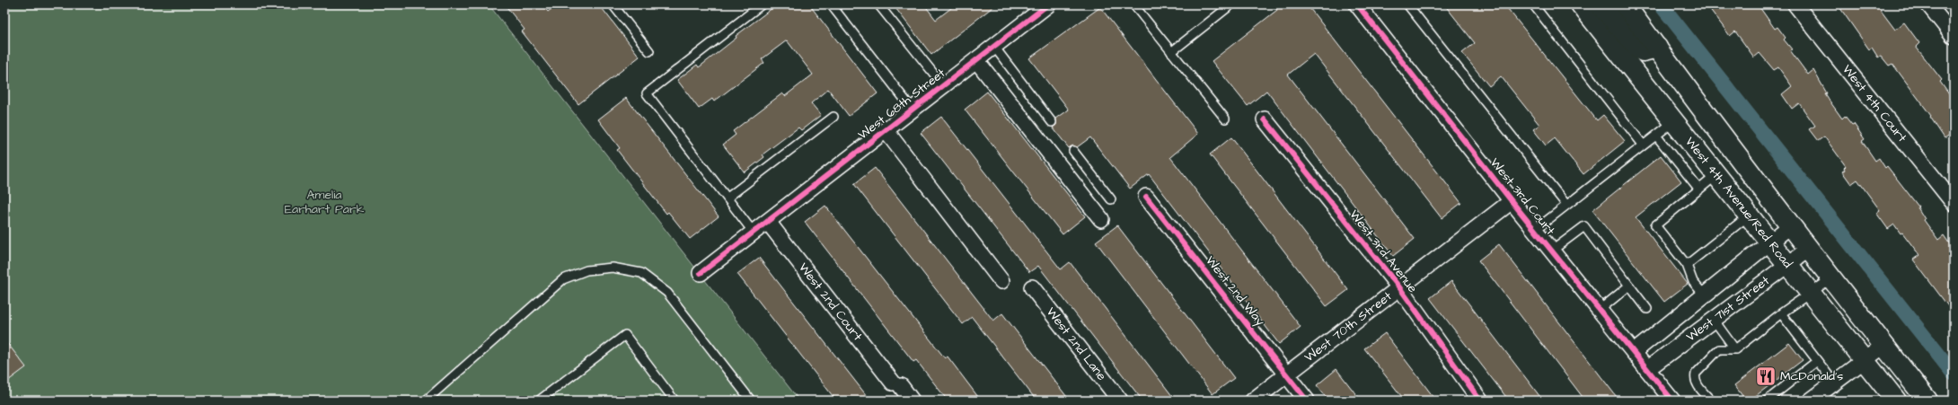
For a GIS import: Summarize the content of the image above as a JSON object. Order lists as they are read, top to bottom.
{
  "streets": {
    "main road": ["West 4th Avenue/Red Road"],
    "street": [
      "West 68th Street",
      "West 4th Court",
      "West 3rd Court",
      "West 3rd Avenue",
      "West 2nd Way",
      "West 2nd Court",
      "West 71st Street",
      "West 70th Street",
      "West 2nd Lane"
    ]
  },
  "crossings": [
    ["West 68th Street", "West 2nd Court"],
    ["West 3rd Court", "West 71st Street"],
    ["West 3rd Court", "West 70th Street"],
    ["West 4th Avenue/Red Road", "West 71st Street"],
    ["West 3rd Avenue", "West 70th Street"],
    ["West 2nd Way", "West 70th Street"]
  ],
  "parks": ["Amelia Earhart Park"],
  "places": {
    "restaurant": ["McDonald's"]
  }
}
